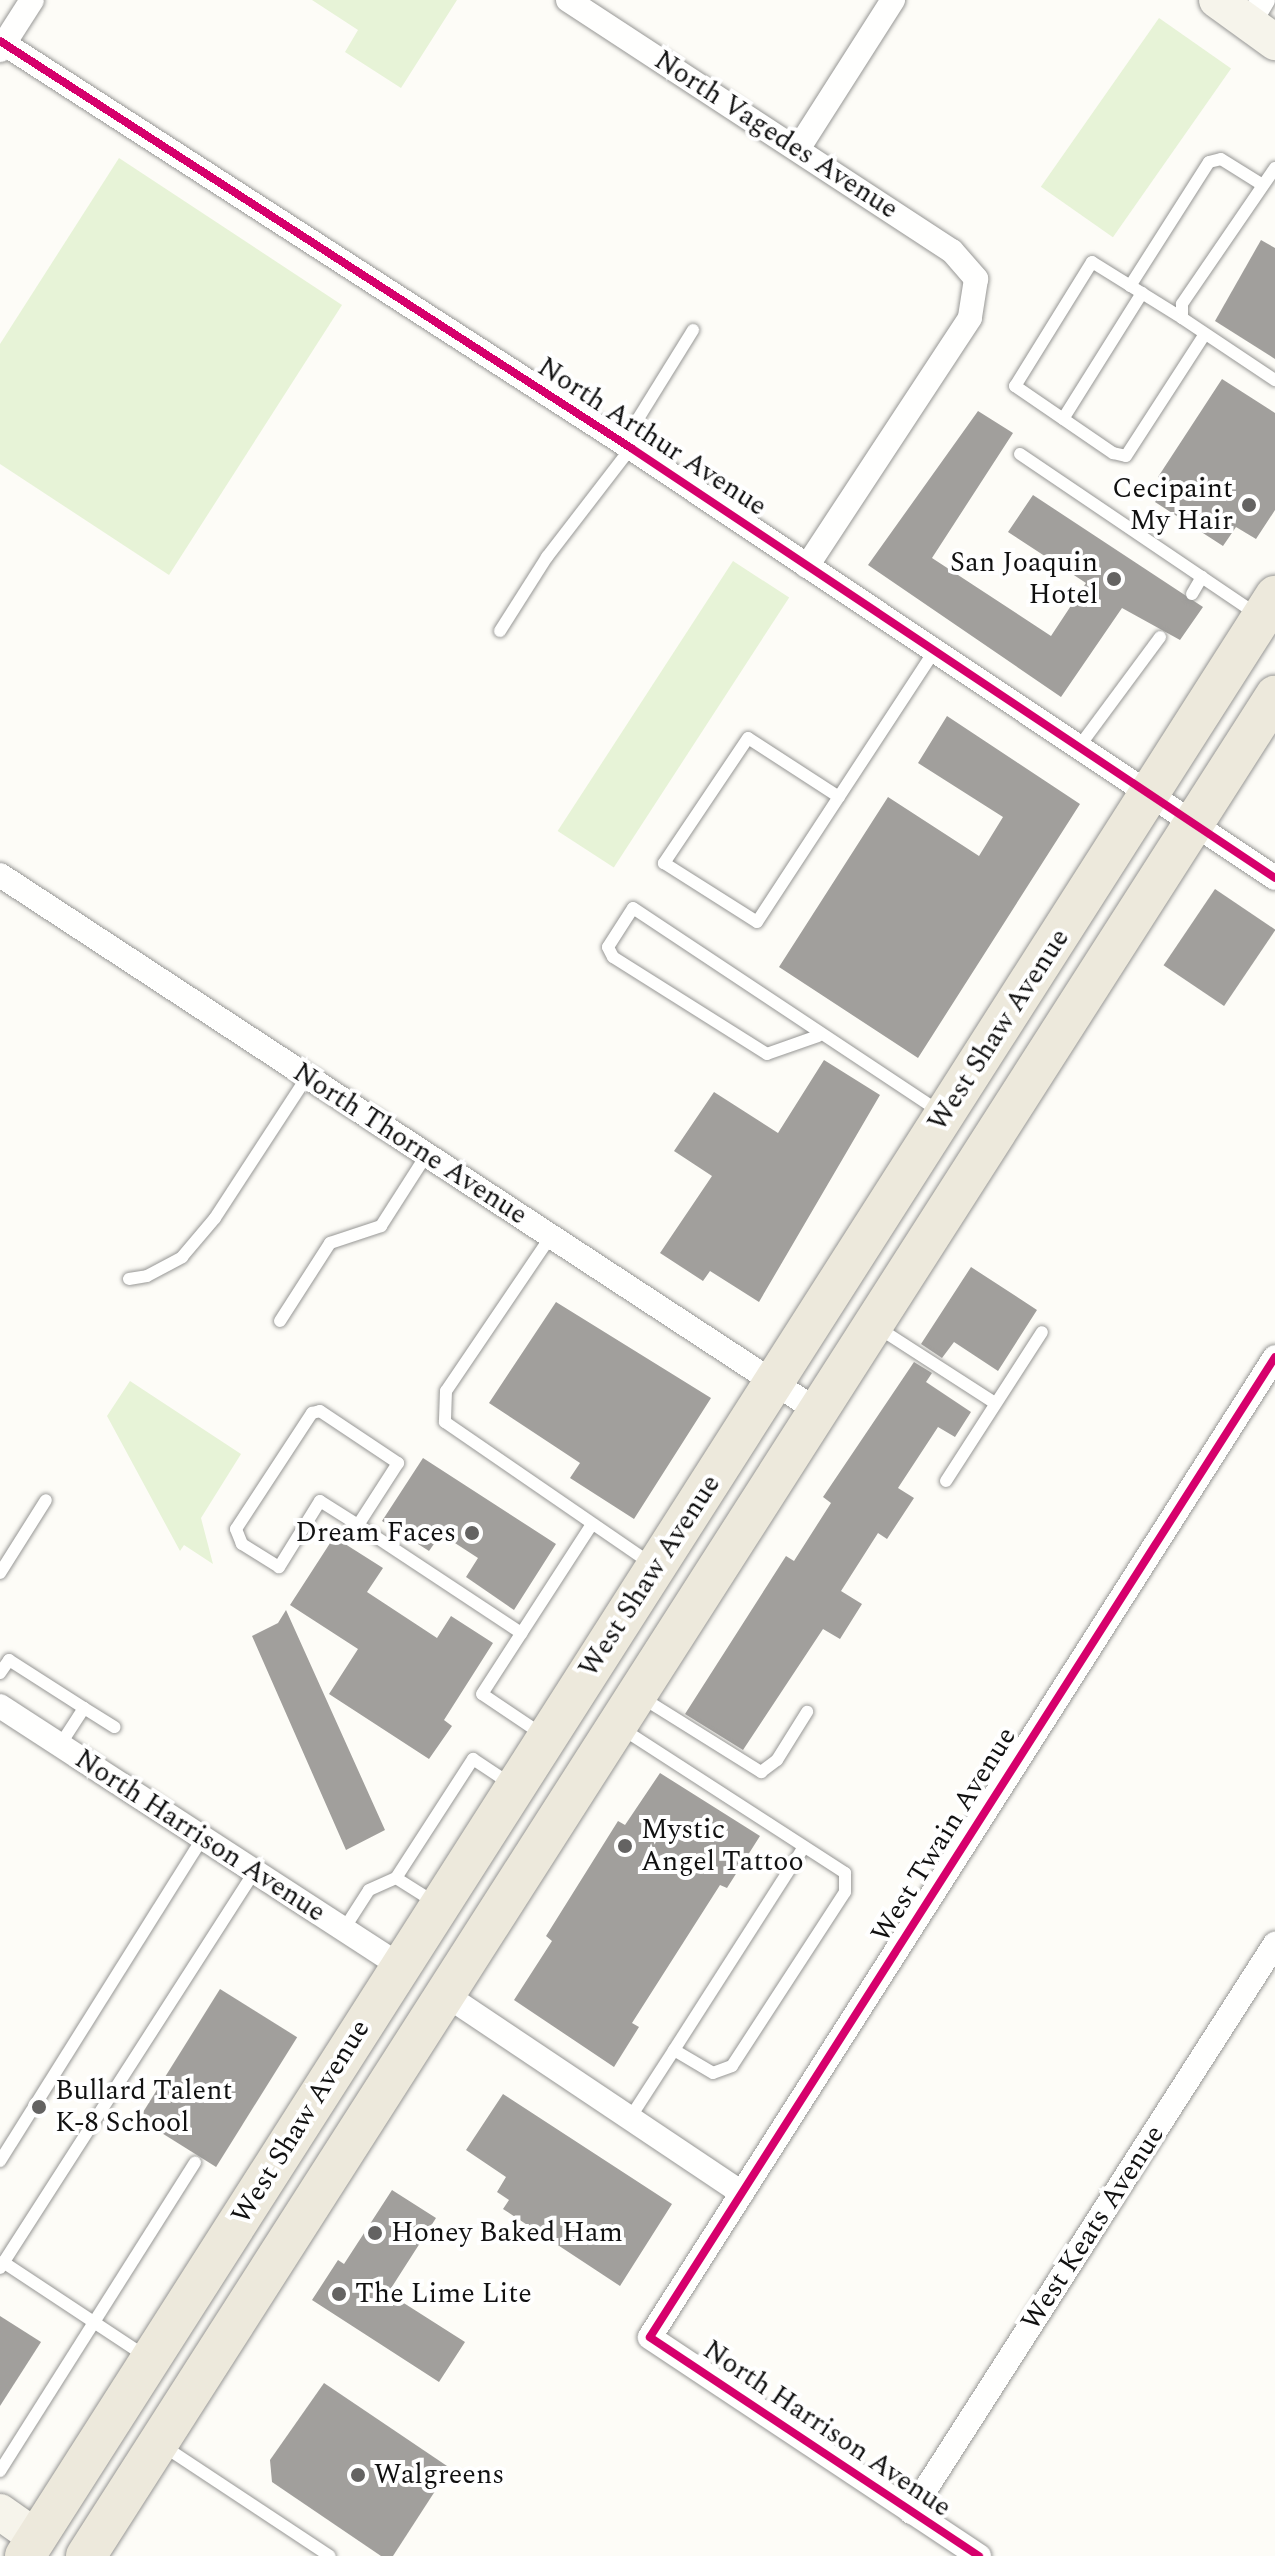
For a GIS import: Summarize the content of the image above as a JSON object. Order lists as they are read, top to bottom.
{
  "streets": {
    "main road": ["West Shaw Avenue"],
    "street": [
      "North Vagedes Avenue",
      "North Arthur Avenue",
      "North Thorne Avenue",
      "West Twain Avenue",
      "North Harrison Avenue",
      "West Keats Avenue"
    ]
  },
  "crossings": [
    ["North Vagedes Avenue", "North Arthur Avenue"],
    ["North Arthur Avenue", "West Shaw Avenue"],
    ["West Shaw Avenue", "North Thorne Avenue"],
    ["West Shaw Avenue", "North Harrison Avenue"],
    ["West Twain Avenue", "North Harrison Avenue"],
    ["North Harrison Avenue", "West Keats Avenue"]
  ],
  "places": [
    "Cecipaint My Hair",
    "San Joaquin Hotel",
    "Dream Faces",
    "Mystic Angel Tattoo",
    "Bullard Talent K-8 School",
    "Honey Baked Ham",
    "The Lime Lite",
    "Walgreens"
  ]
}
